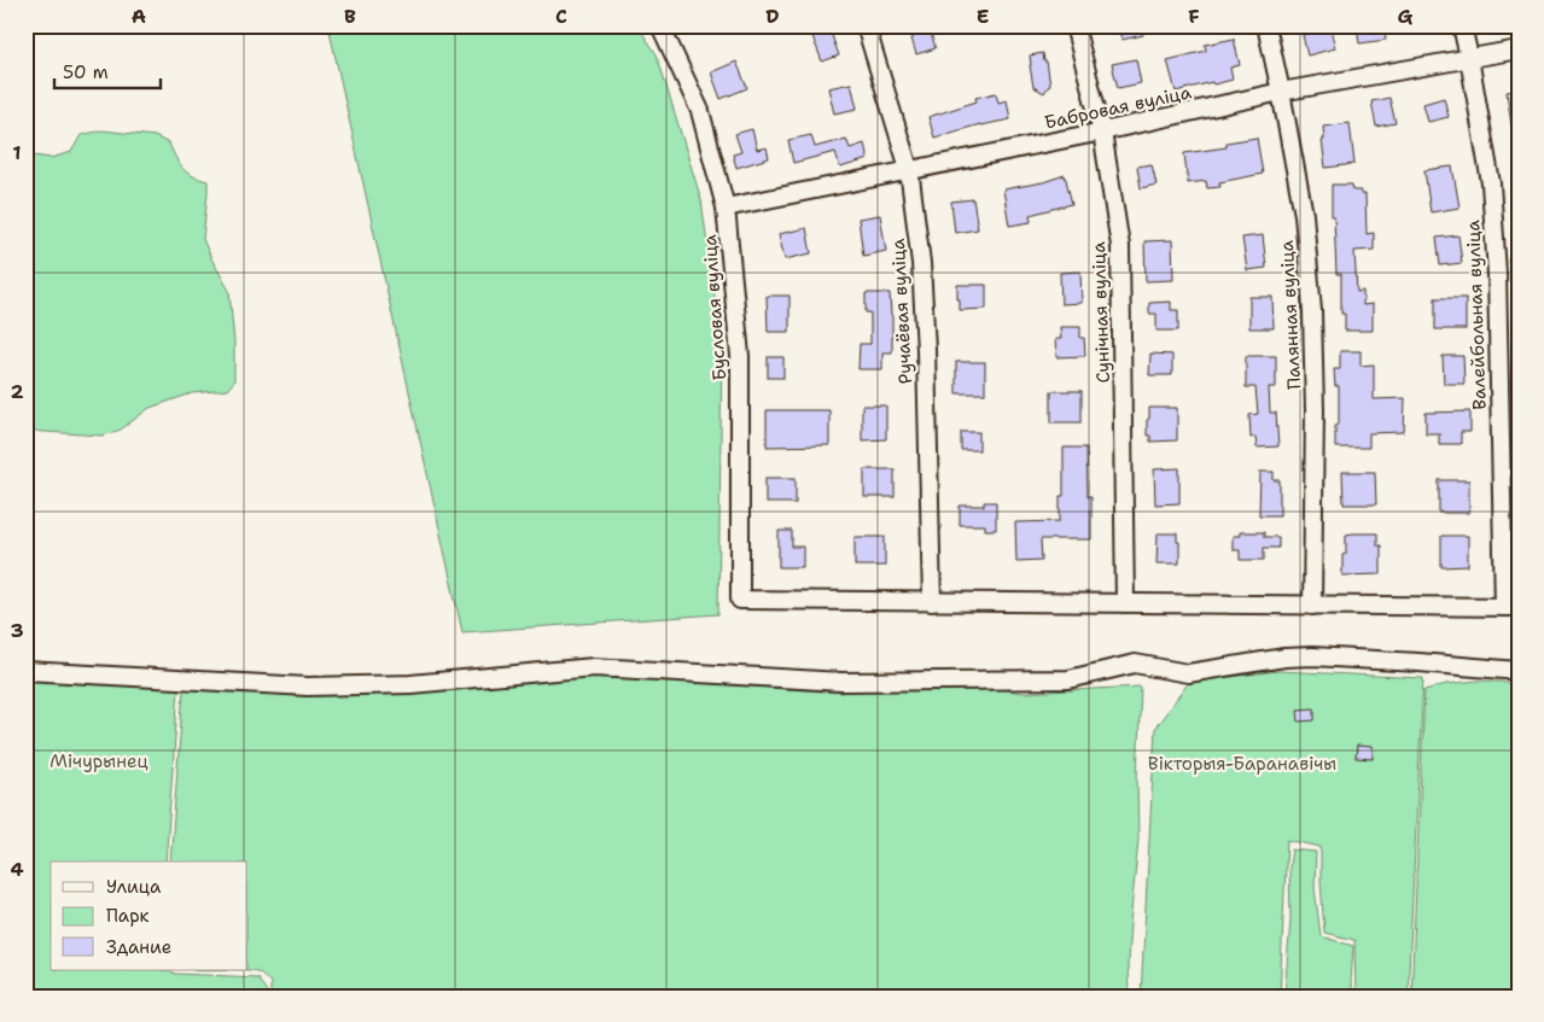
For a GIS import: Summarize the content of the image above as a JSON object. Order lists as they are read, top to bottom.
{
  "streets": {
    "street": [
      "Бабровая вуліца",
      "Бусловая вуліца",
      "Ручаёвая вуліца",
      "Сунічная вуліца",
      "Палянная вуліца",
      "Валейбольная вуліца"
    ]
  },
  "crossings": [
    ["Бабровая вуліца", "Бусловая вуліца"],
    ["Бабровая вуліца", "Ручаёвая вуліца"],
    ["Бабровая вуліца", "Сунічная вуліца"],
    ["Бабровая вуліца", "Палянная вуліца"],
    ["Бабровая вуліца", "Валейбольная вуліца"],
    ["Бусловая вуліца", "Ручаёвая вуліца"]
  ],
  "parks": ["Мічурынец", "Вікторыя-Баранавічы"],
  "legend": ["Улица", "Парк", "Здание"],
  "scale_bar": "50 m",
  "grid": {
    "columns": [
      "A",
      "B",
      "C",
      "D",
      "E",
      "F",
      "G"
    ],
    "rows": [
      "1",
      "2",
      "3",
      "4"
    ]
  }
}
